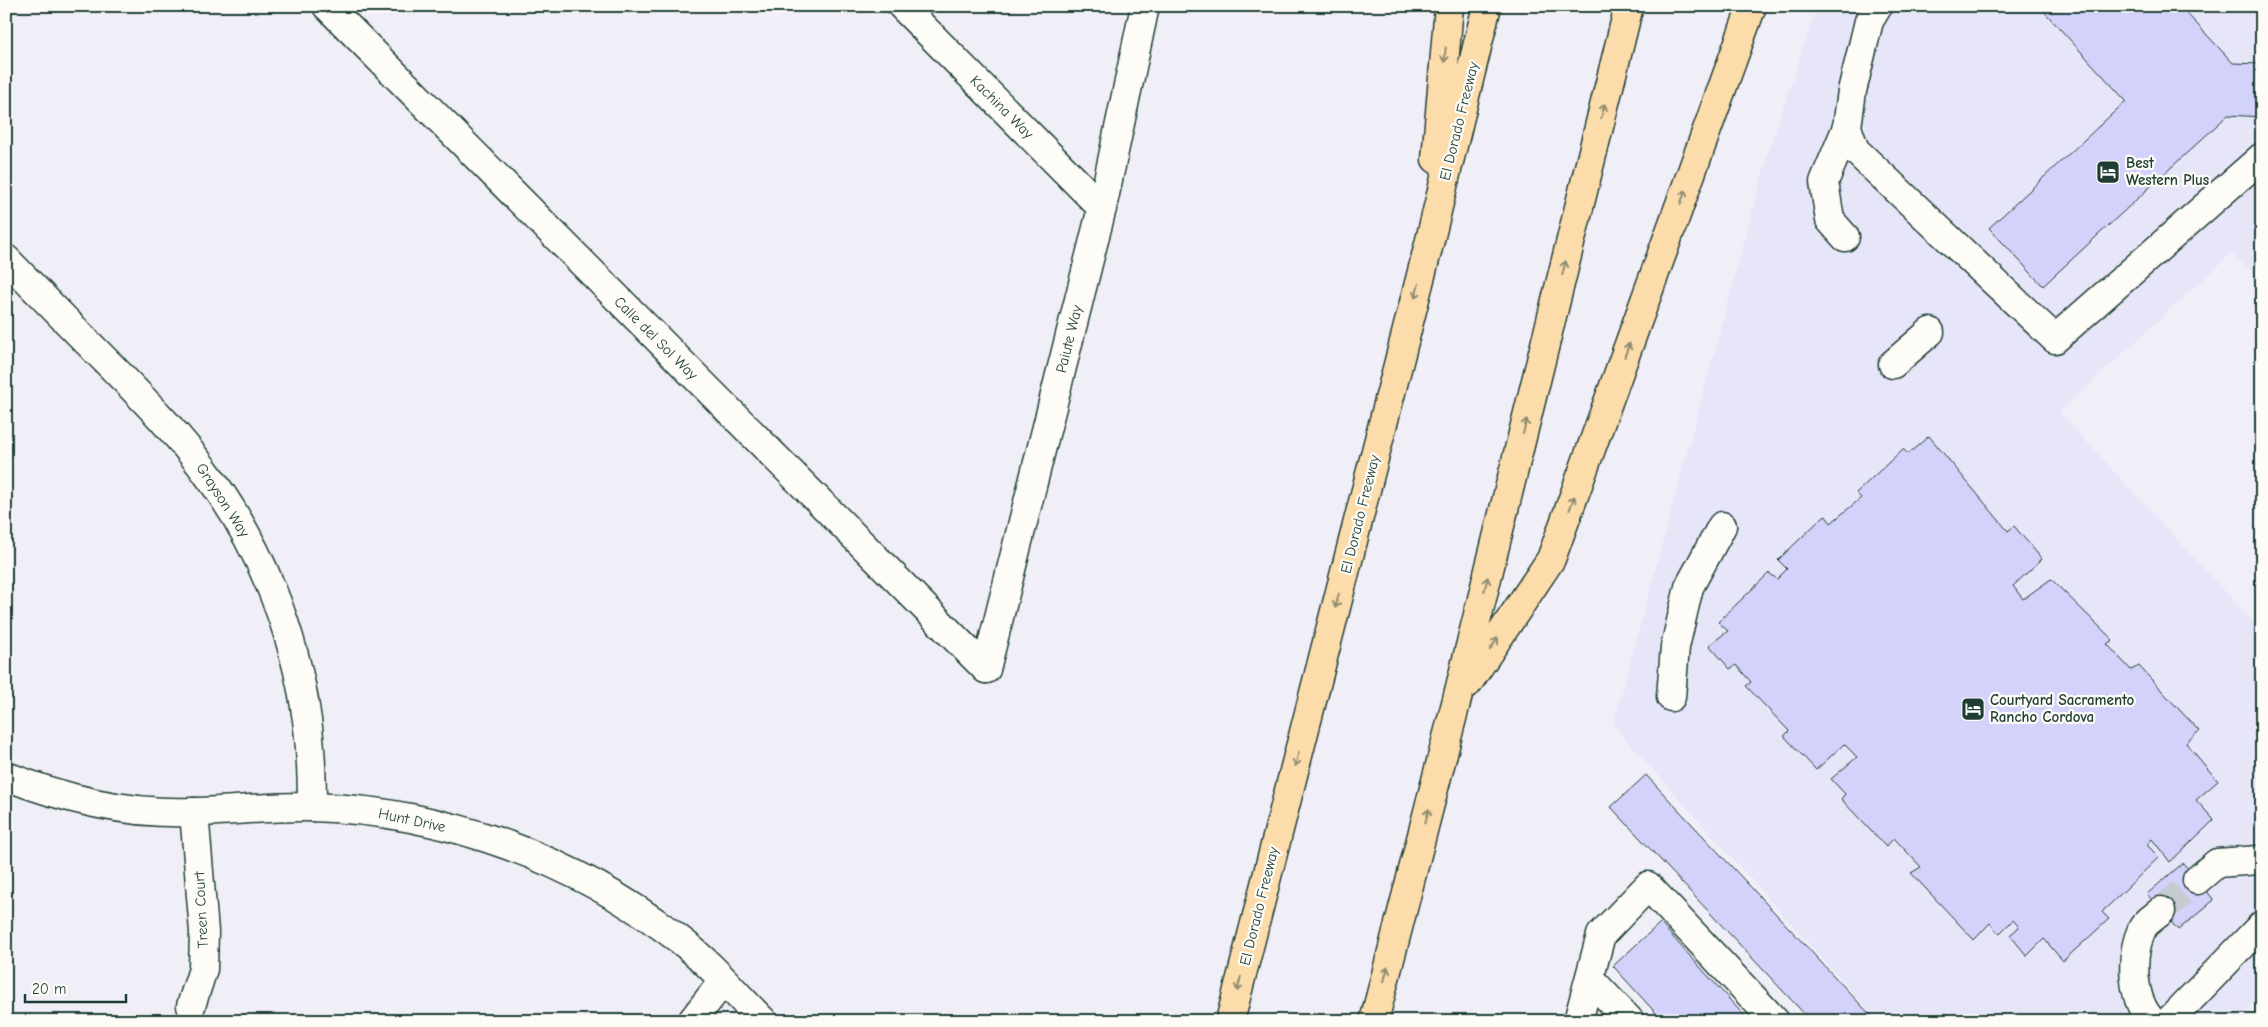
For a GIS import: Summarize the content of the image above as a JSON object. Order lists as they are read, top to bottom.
{
  "streets": {
    "highway": ["El Dorado Freeway"],
    "street": [
      "Kachina Way",
      "Calle del Sol Way",
      "Paiute Way",
      "Grayson Way",
      "Hunt Drive",
      "Treen Court"
    ]
  },
  "crossings": [
    ["Kachina Way", "Paiute Way"],
    ["Calle del Sol Way", "Paiute Way"],
    ["Grayson Way", "Hunt Drive"],
    ["Hunt Drive", "Treen Court"]
  ],
  "places": {
    "hotel": ["Best Western Plus", "Courtyard Sacramento Rancho Cordova"]
  },
  "scale_bar": "20 m"
}
